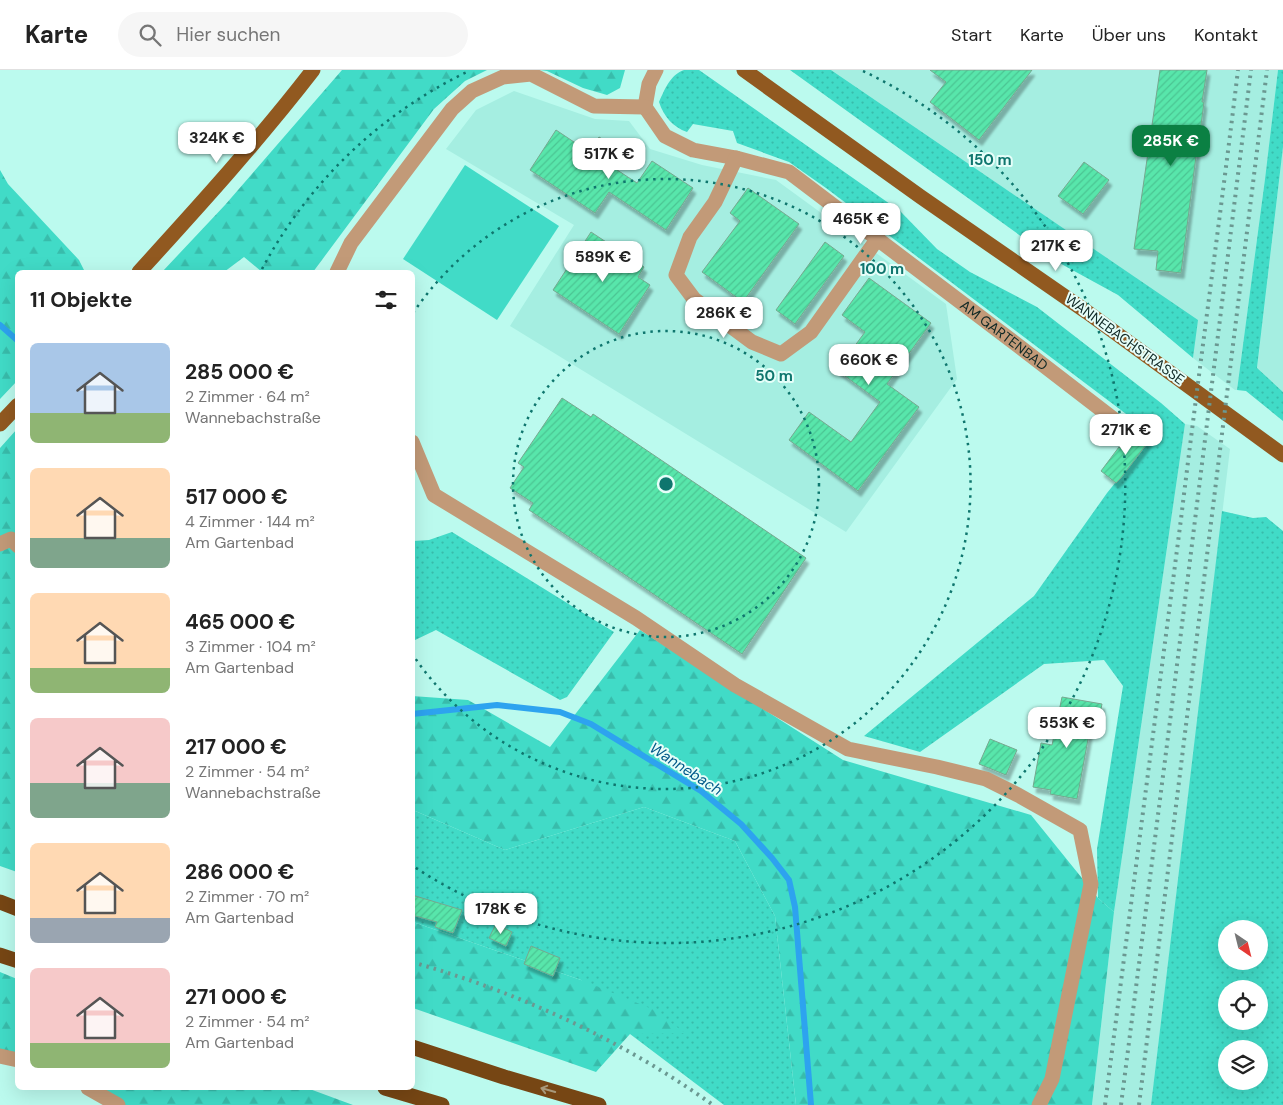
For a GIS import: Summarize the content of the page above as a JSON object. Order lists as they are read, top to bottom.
{
  "streets": {
    "main road": ["WANNEBACHSTRASSE"],
    "street": ["AM GARTENBAD"]
  },
  "water": ["Wannebach"],
  "north": "bottom right",
  "page": {
    "header": "Karte",
    "search": "Hier suchen",
    "nav": [
      "Start",
      "Karte",
      "Über uns",
      "Kontakt"
    ],
    "price": [
      "324K €",
      "285K €",
      "517K €",
      "465K €",
      "217K €",
      "589K €",
      "286K €",
      "660K €",
      "271K €",
      "553K €",
      "178K €"
    ],
    "heading": "11 Objekte",
    "list": [
      {
        "name": "285 000 €",
        "note": "2 Zimmer · 64 m² · Wannebachstraße"
      },
      {
        "name": "517 000 €",
        "note": "4 Zimmer · 144 m² · Am Gartenbad"
      },
      {
        "name": "465 000 €",
        "note": "3 Zimmer · 104 m² · Am Gartenbad"
      },
      {
        "name": "217 000 €",
        "note": "2 Zimmer · 54 m² · Wannebachstraße"
      },
      {
        "name": "286 000 €",
        "note": "2 Zimmer · 70 m² · Am Gartenbad"
      },
      {
        "name": "271 000 €",
        "note": "2 Zimmer · 54 m² · Am Gartenbad"
      }
    ]
  },
  "rings": ["150 m", "100 m", "50 m"]
}
